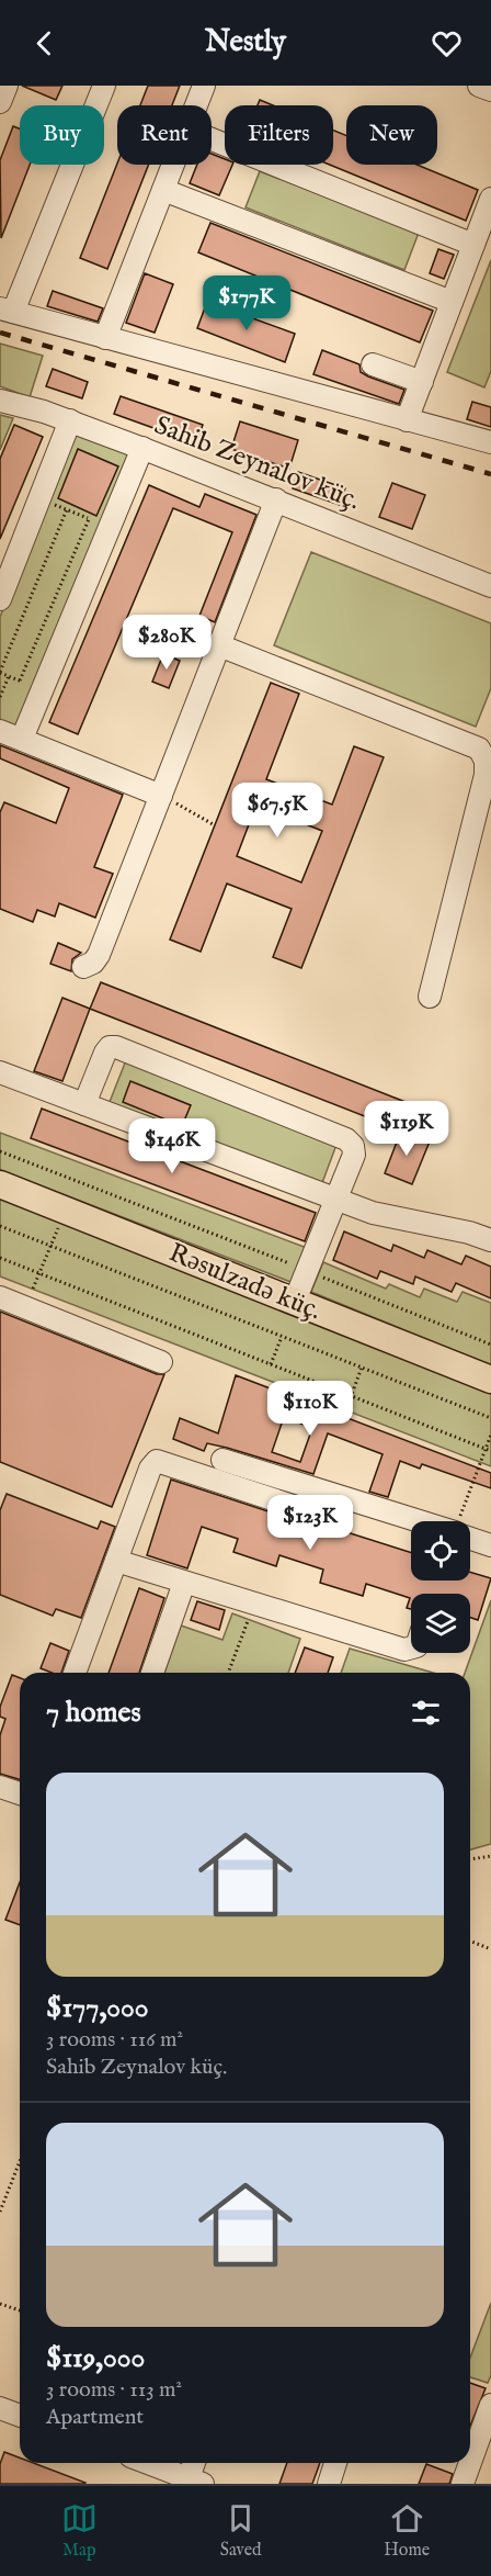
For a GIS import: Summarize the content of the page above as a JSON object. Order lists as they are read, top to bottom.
{
  "streets": {
    "main road": ["Rəsulzadə küç."],
    "street": ["Sahib Zeynalov küç."]
  },
  "page": {
    "header": "Nestly",
    "chip": [
      "Buy",
      "Rent",
      "Filters",
      "New"
    ],
    "price": [
      "$177K",
      "$280K",
      "$67.5K",
      "$119K",
      "$146K",
      "$110K",
      "$123K"
    ],
    "heading": "7 homes",
    "list": [
      {
        "name": "$177,000",
        "note": "3 rooms · 116 m² · Sahib Zeynalov küç."
      },
      {
        "name": "$119,000",
        "note": "3 rooms · 113 m² · Apartment"
      }
    ],
    "tabs": ["Map", "Saved", "Home"]
  }
}
